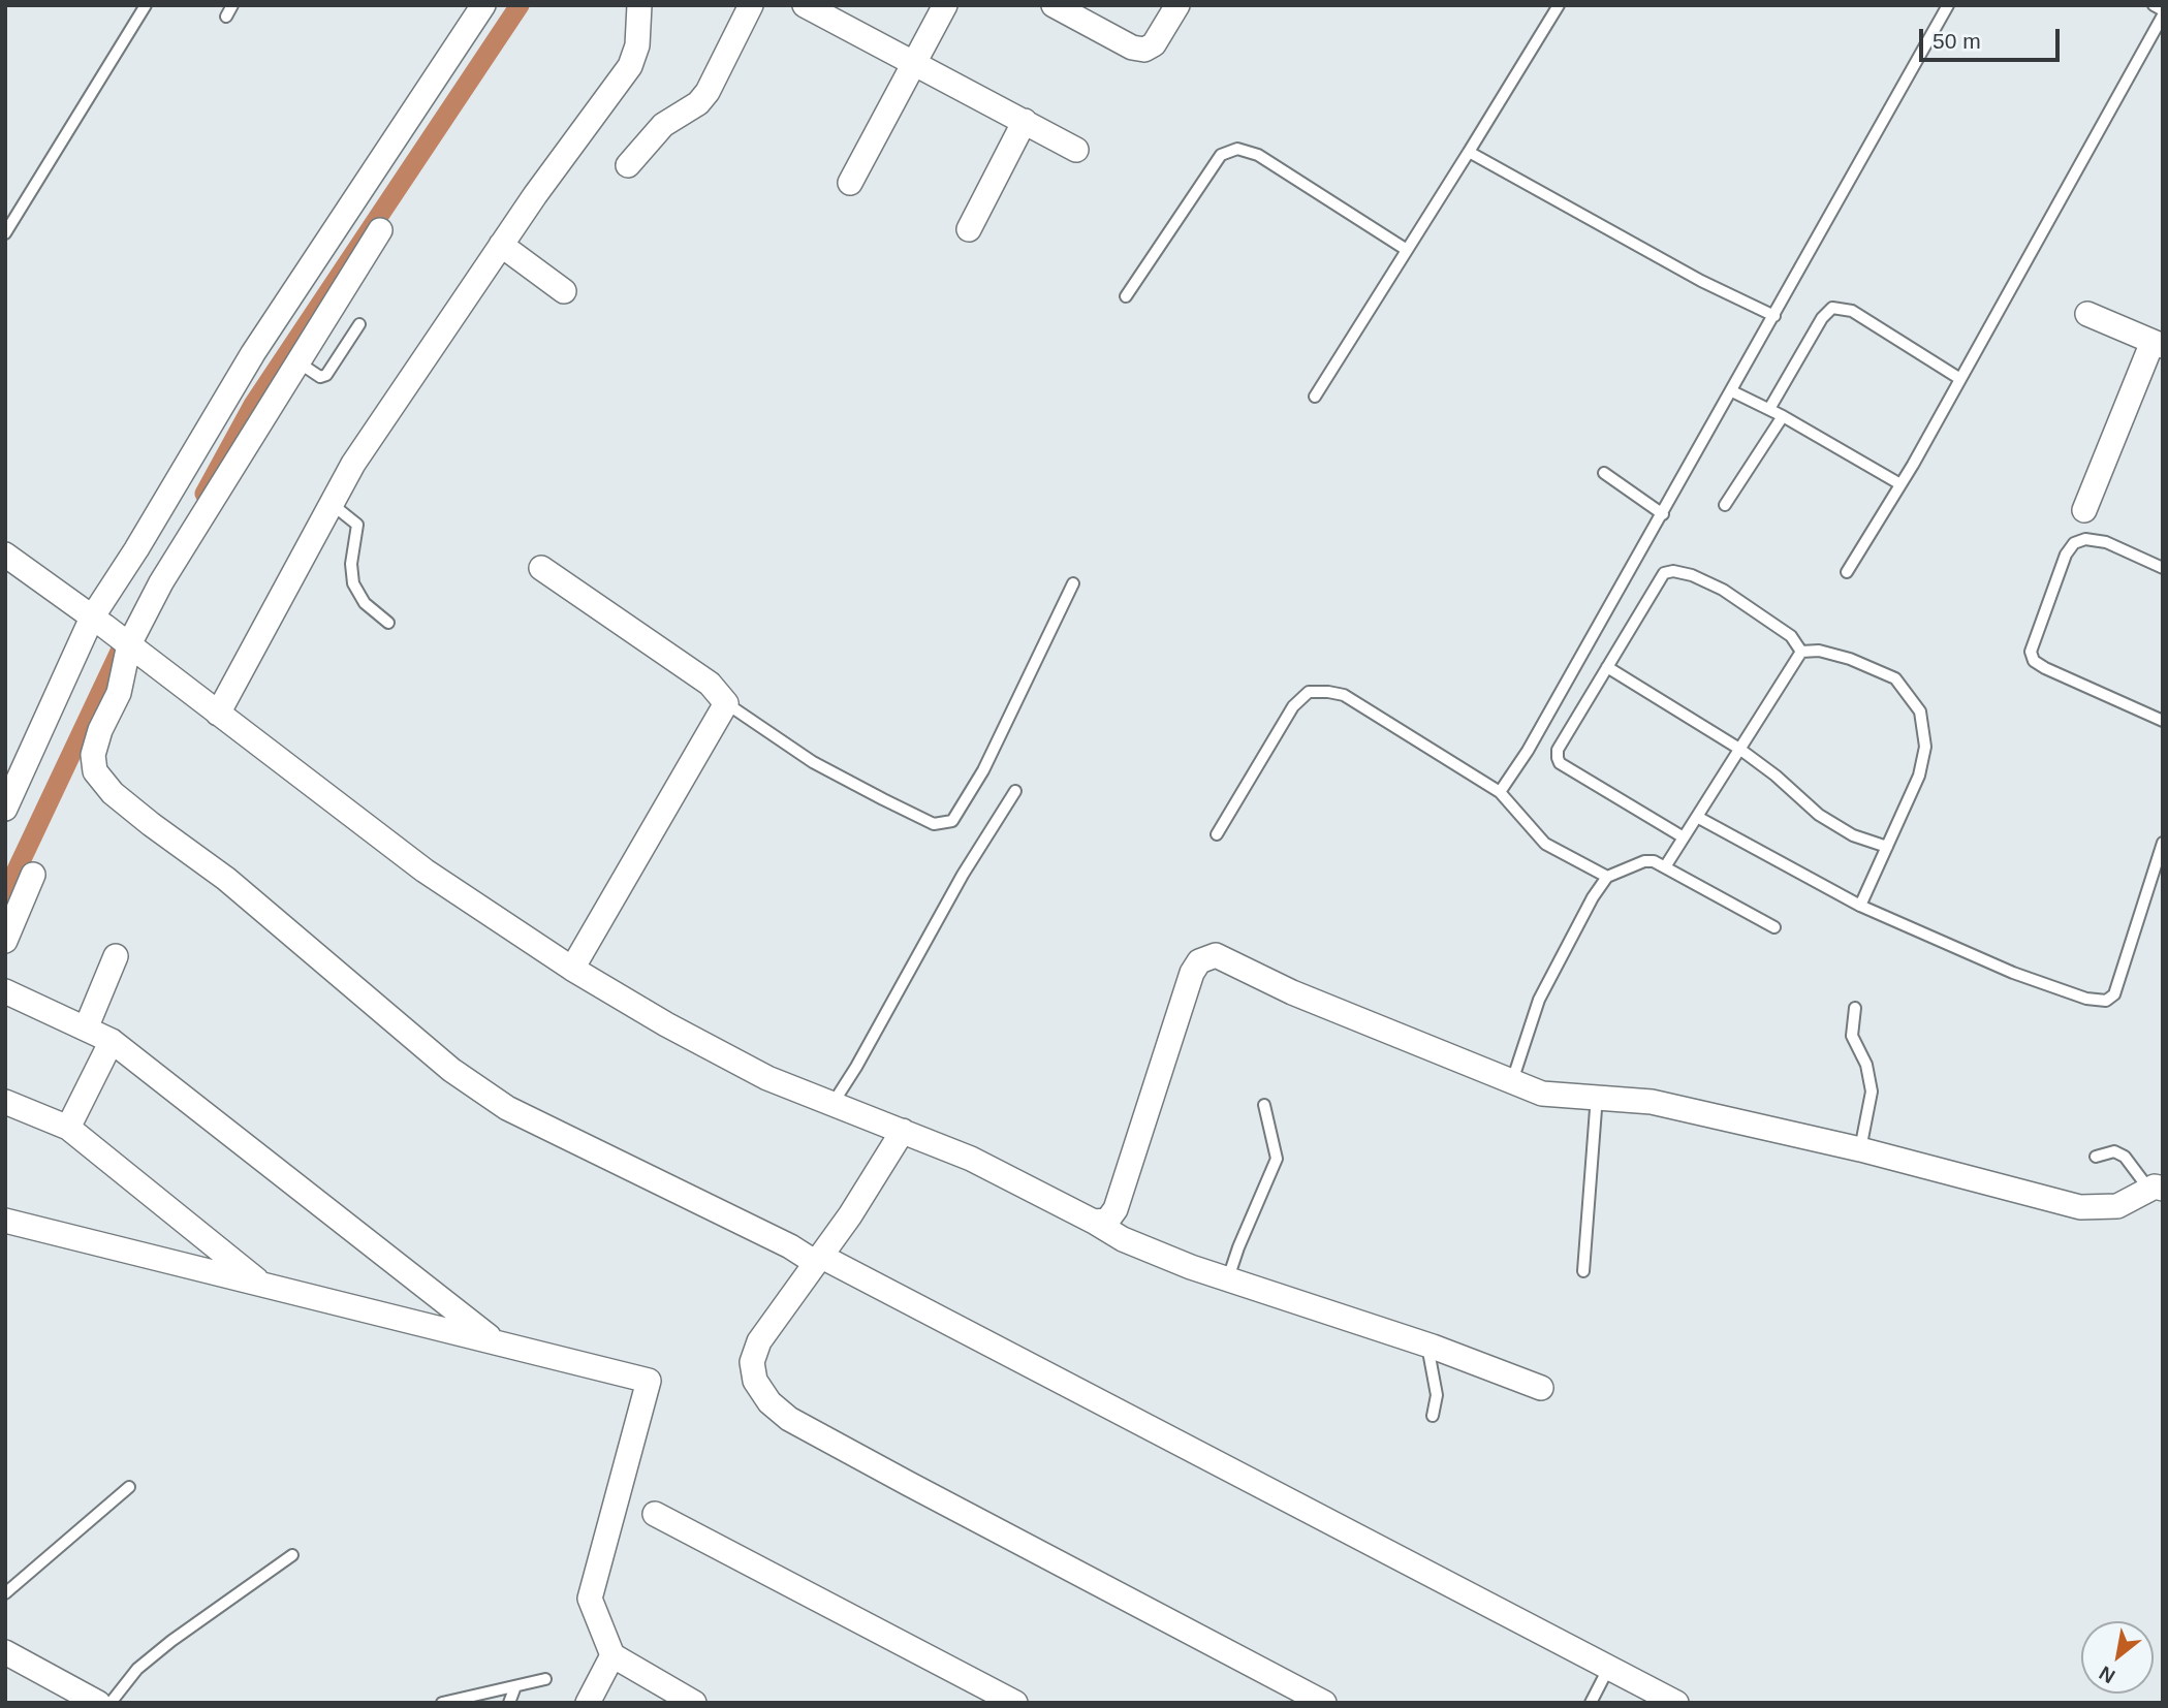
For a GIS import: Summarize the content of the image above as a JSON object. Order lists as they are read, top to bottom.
{
  "scale_bar": "50 m",
  "north": "bottom left"
}
